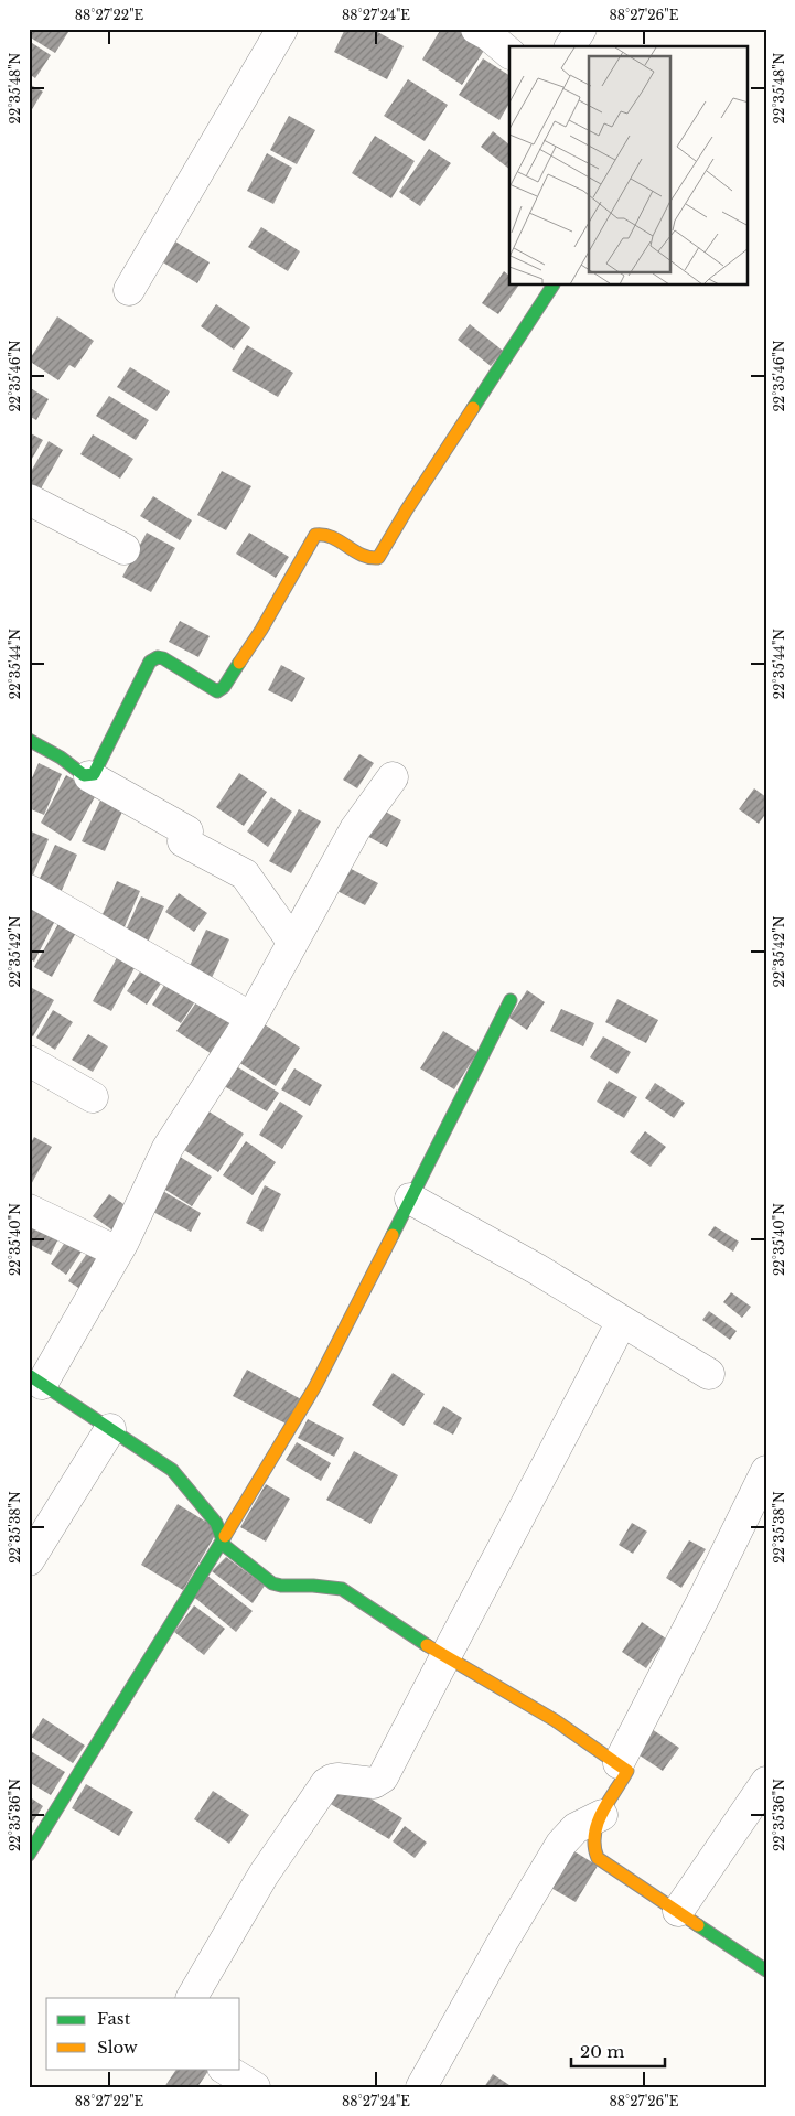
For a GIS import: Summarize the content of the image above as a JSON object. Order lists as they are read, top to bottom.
{
  "legend": ["Fast", "Slow"],
  "scale_bar": "20 m",
  "coordinates": [
    "88°27'22\"E",
    "88°27'24\"E",
    "88°27'26\"E",
    "22°35'48\"N",
    "22°35'46\"N",
    "22°35'44\"N",
    "22°35'42\"N",
    "22°35'40\"N",
    "22°35'38\"N",
    "22°35'36\"N"
  ]
}
